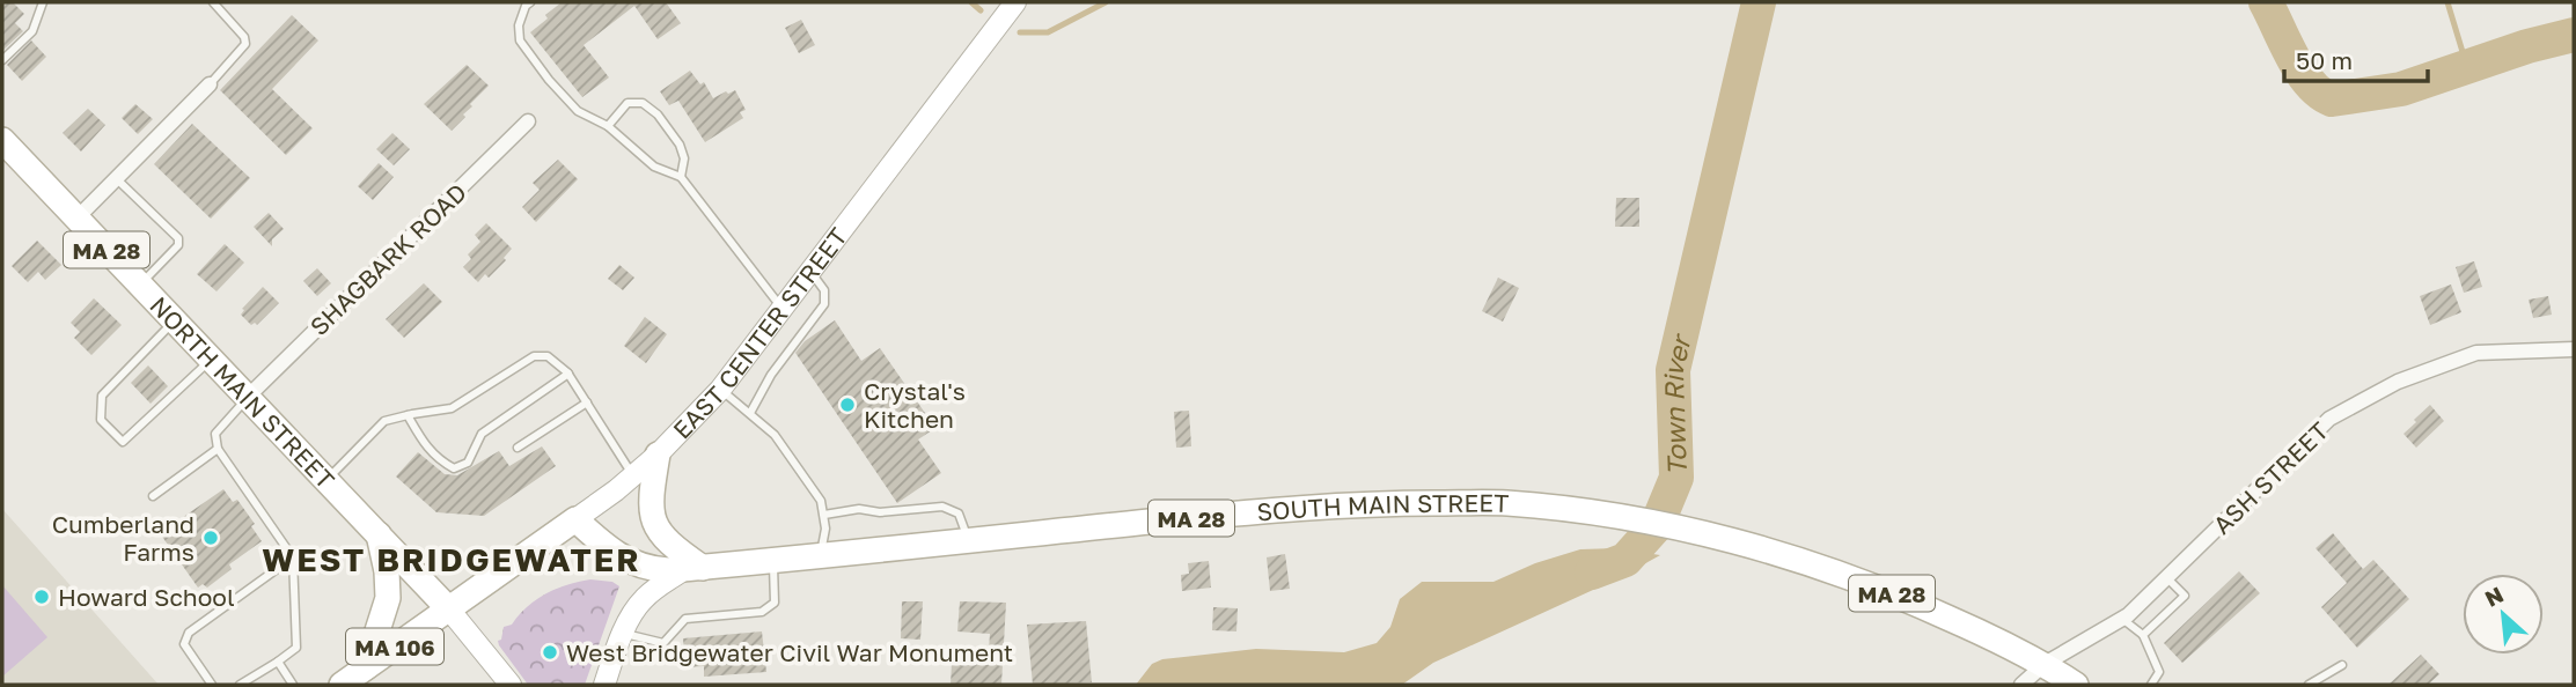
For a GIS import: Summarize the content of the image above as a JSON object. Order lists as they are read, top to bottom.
{
  "streets": {
    "main road": [
      "MA 28",
      "EAST CENTER STREET",
      "NORTH MAIN STREET",
      "SOUTH MAIN STREET",
      "MA 106"
    ],
    "street": ["SHAGBARK ROAD", "ASH STREET"]
  },
  "crossings": [
    ["SHAGBARK ROAD", "NORTH MAIN STREET"],
    ["EAST CENTER STREET", "NORTH MAIN STREET"],
    ["EAST CENTER STREET", "SOUTH MAIN STREET"],
    ["EAST CENTER STREET", "MA 106"],
    ["NORTH MAIN STREET", "MA 106"],
    ["ASH STREET", "SOUTH MAIN STREET"]
  ],
  "districts": ["WEST BRIDGEWATER"],
  "water": ["Town River"],
  "places": [
    "Crystal's Kitchen",
    "Cumberland Farms",
    "Howard School",
    "West Bridgewater Civil War Monument"
  ],
  "scale_bar": "50 m",
  "north": "top left"
}
